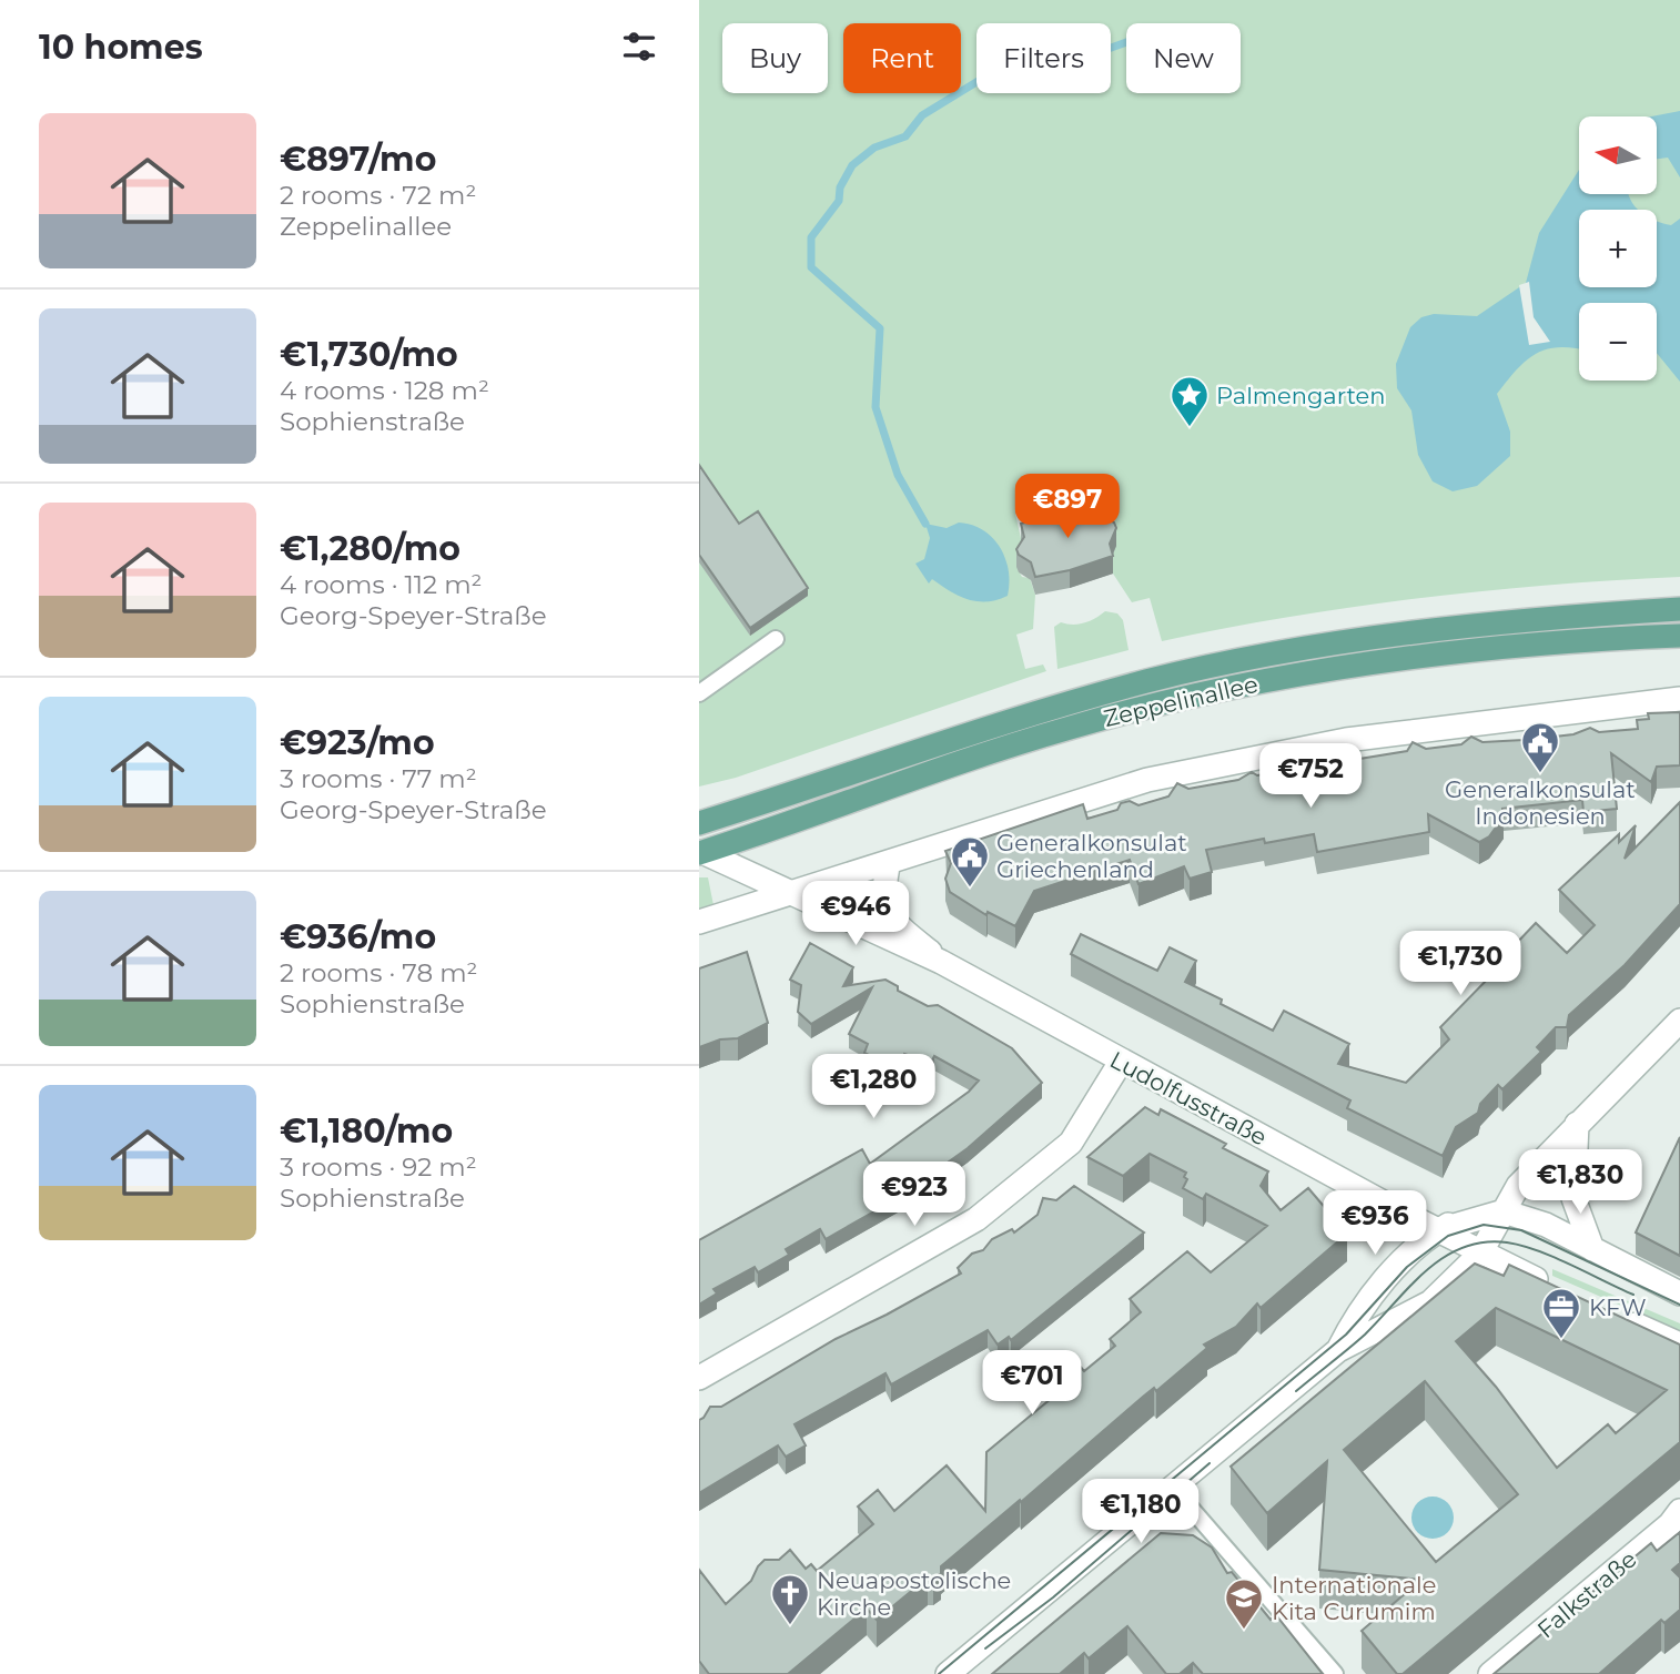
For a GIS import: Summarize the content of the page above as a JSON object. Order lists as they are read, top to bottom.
{
  "streets": {
    "main road": ["Zeppelinallee"],
    "street": ["Ludolfusstraße", "Falkstraße"]
  },
  "crossings": [
    ["Zeppelinallee", "Ludolfusstraße"]
  ],
  "places": {
    "place": ["Palmengarten"],
    "public building": ["Generalkonsulat Indonesien", "Generalkonsulat Griechenland"],
    "office": ["KFW"],
    "church": ["Neuapostolische Kirche"],
    "school or university": ["Internationale Kita Curumim"]
  },
  "north": "left",
  "page": {
    "heading": "10 homes",
    "chip": [
      "Buy",
      "Rent",
      "Filters",
      "New"
    ],
    "list": [
      {
        "name": "€897/mo",
        "note": "2 rooms · 72 m² · Zeppelinallee"
      },
      {
        "name": "€1,730/mo",
        "note": "4 rooms · 128 m² · Sophienstraße"
      },
      {
        "name": "€1,280/mo",
        "note": "4 rooms · 112 m² · Georg-Speyer-Straße"
      },
      {
        "name": "€923/mo",
        "note": "3 rooms · 77 m² · Georg-Speyer-Straße"
      },
      {
        "name": "€936/mo",
        "note": "2 rooms · 78 m² · Sophienstraße"
      },
      {
        "name": "€1,180/mo",
        "note": "3 rooms · 92 m² · Sophienstraße"
      }
    ],
    "map_buttons": ["+", "−"],
    "price": [
      "€897",
      "€752",
      "€946",
      "€1,730",
      "€1,280",
      "€1,830",
      "€923",
      "€936",
      "€701",
      "€1,180"
    ]
  }
}
